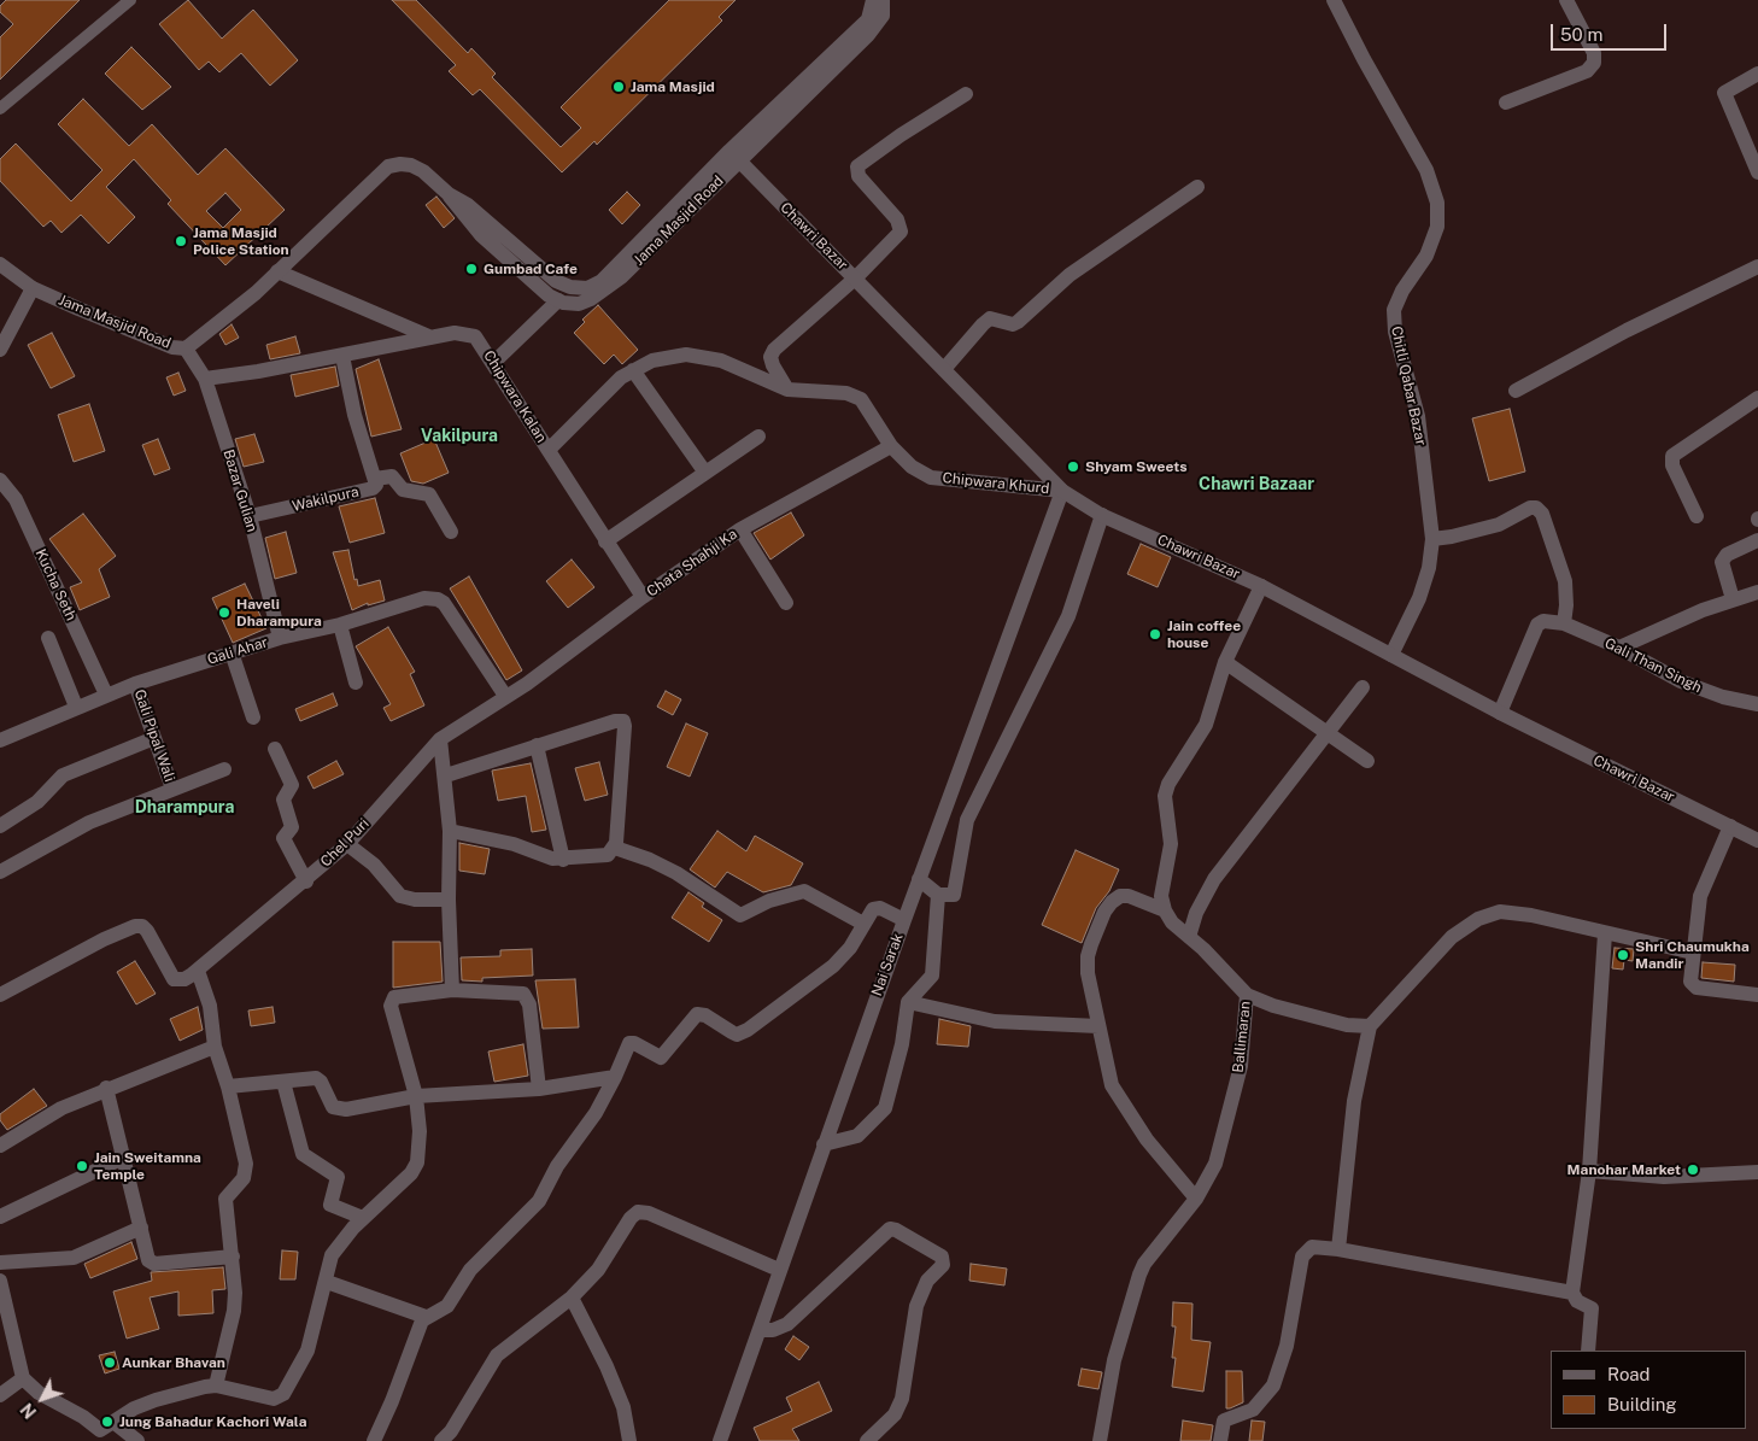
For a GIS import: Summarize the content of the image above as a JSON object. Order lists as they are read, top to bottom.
{
  "streets": {
    "street": [
      "Jama Masjid Road",
      "Chawri Bazar",
      "Chitli Qabar Bazar",
      "Chipwara Kalan",
      "Chipwara Khurd",
      "Bazar Gulian",
      "Wakilpura",
      "Chata Shahji Ka",
      "Kucha Seth",
      "Gali Ahar",
      "Gali Than Singh",
      "Gali Pipal Wali",
      "Chel Puri",
      "Nai Sarak",
      "Ballimaran"
    ]
  },
  "crossings": [
    ["Jama Masjid Road", "Chawri Bazar"],
    ["Jama Masjid Road", "Bazar Gulian"],
    ["Chawri Bazar", "Chitli Qabar Bazar"],
    ["Chawri Bazar", "Chipwara Khurd"],
    ["Chawri Bazar", "Gali Than Singh"],
    ["Chawri Bazar", "Nai Sarak"],
    ["Chipwara Kalan", "Chipwara Khurd"],
    ["Chipwara Kalan", "Bazar Gulian"],
    ["Chipwara Kalan", "Wakilpura"],
    ["Chipwara Kalan", "Chata Shahji Ka"],
    ["Chipwara Khurd", "Chata Shahji Ka"],
    ["Chipwara Khurd", "Nai Sarak"],
    ["Bazar Gulian", "Wakilpura"],
    ["Bazar Gulian", "Gali Ahar"],
    ["Chata Shahji Ka", "Gali Ahar"],
    ["Chata Shahji Ka", "Chel Puri"],
    ["Kucha Seth", "Gali Ahar"],
    ["Gali Ahar", "Gali Pipal Wali"],
    ["Gali Ahar", "Chel Puri"]
  ],
  "districts": ["Vakilpura", "Chawri Bazaar", "Dharampura"],
  "places": [
    "Jama Masjid",
    "Jama Masjid Police Station",
    "Gumbad Cafe",
    "Shyam Sweets",
    "Haveli Dharampura",
    "Jain coffee house",
    "Shri Chaumukha Mandir",
    "Jain Sweitamna Temple",
    "Manohar Market",
    "Aunkar Bhavan",
    "Jung Bahadur Kachori Wala"
  ],
  "legend": ["Road", "Building"],
  "scale_bar": "50 m",
  "north": "bottom left"
}
